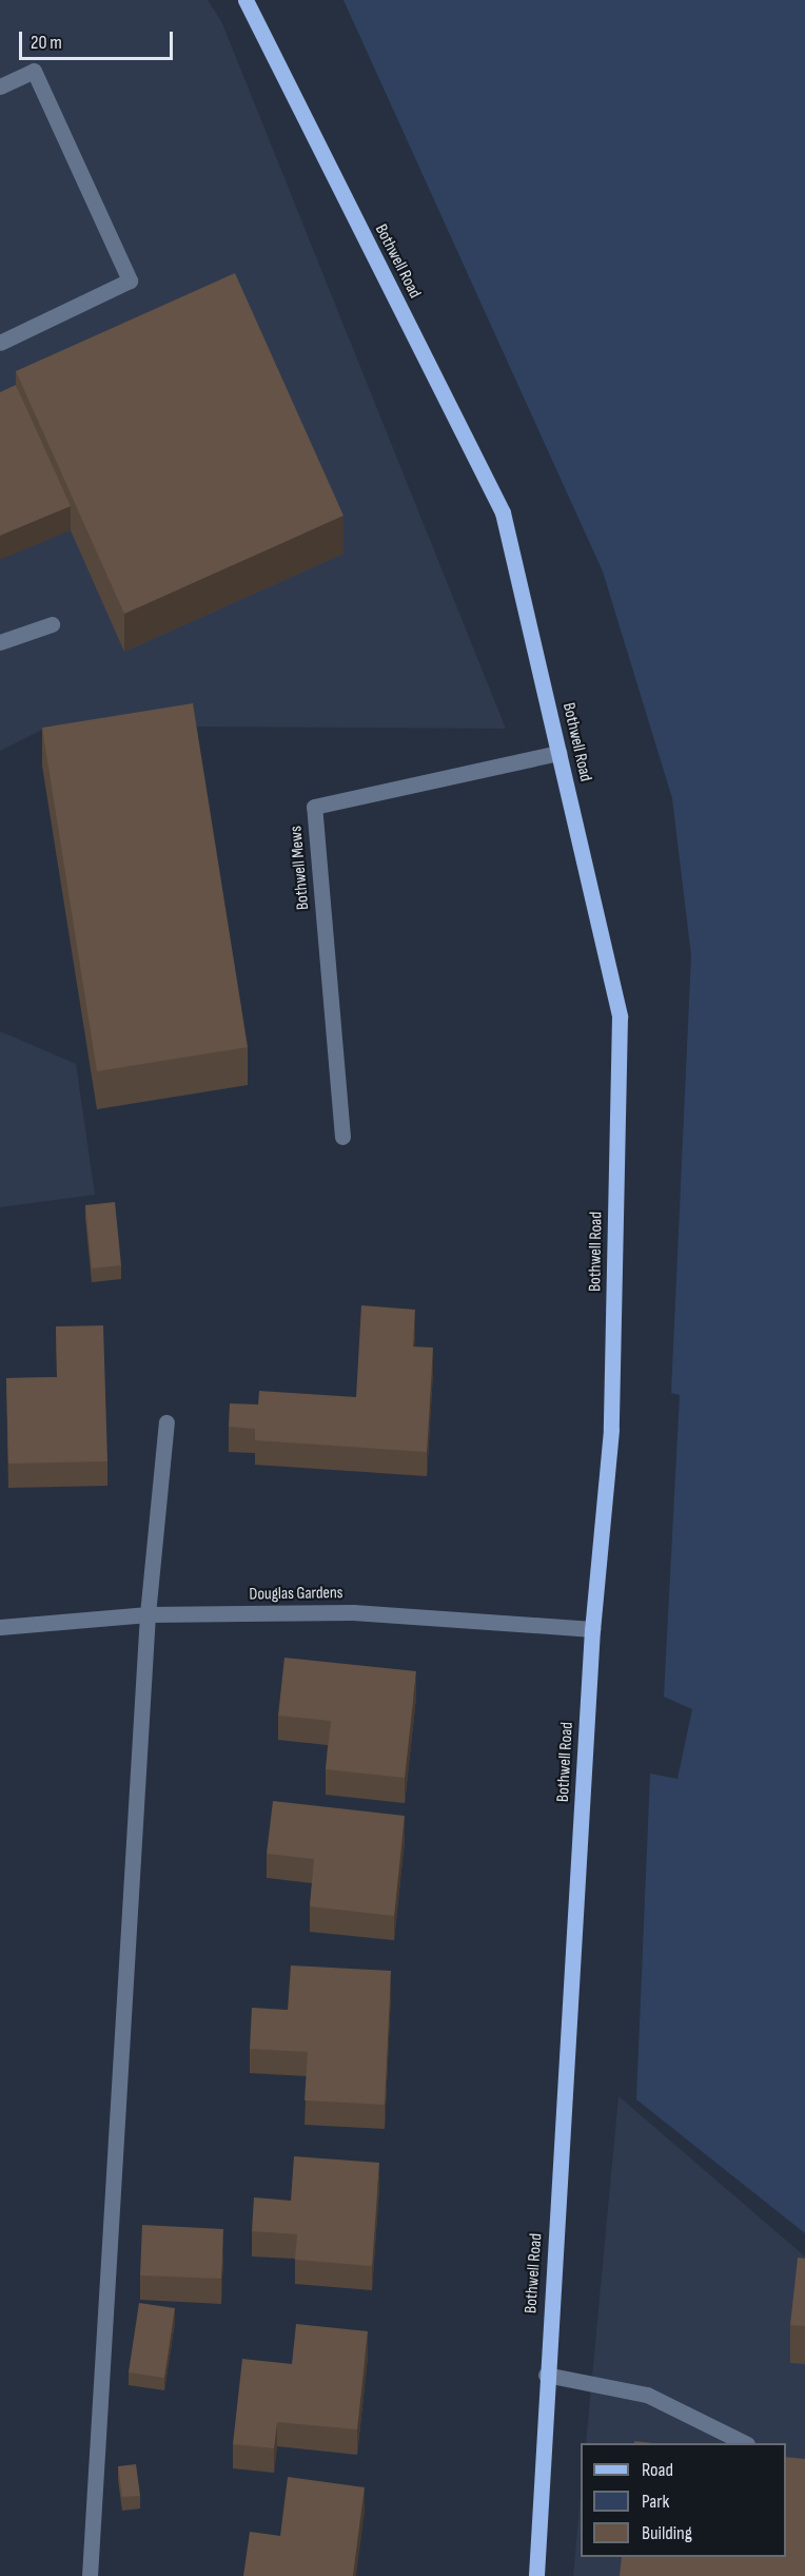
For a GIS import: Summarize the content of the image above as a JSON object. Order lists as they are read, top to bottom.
{
  "streets": {
    "main road": ["Bothwell Road"],
    "street": ["Bothwell Mews", "Douglas Gardens"]
  },
  "crossings": [
    ["Bothwell Road", "Bothwell Mews"],
    ["Bothwell Road", "Douglas Gardens"]
  ],
  "legend": ["Road", "Park", "Building"],
  "scale_bar": "20 m"
}
